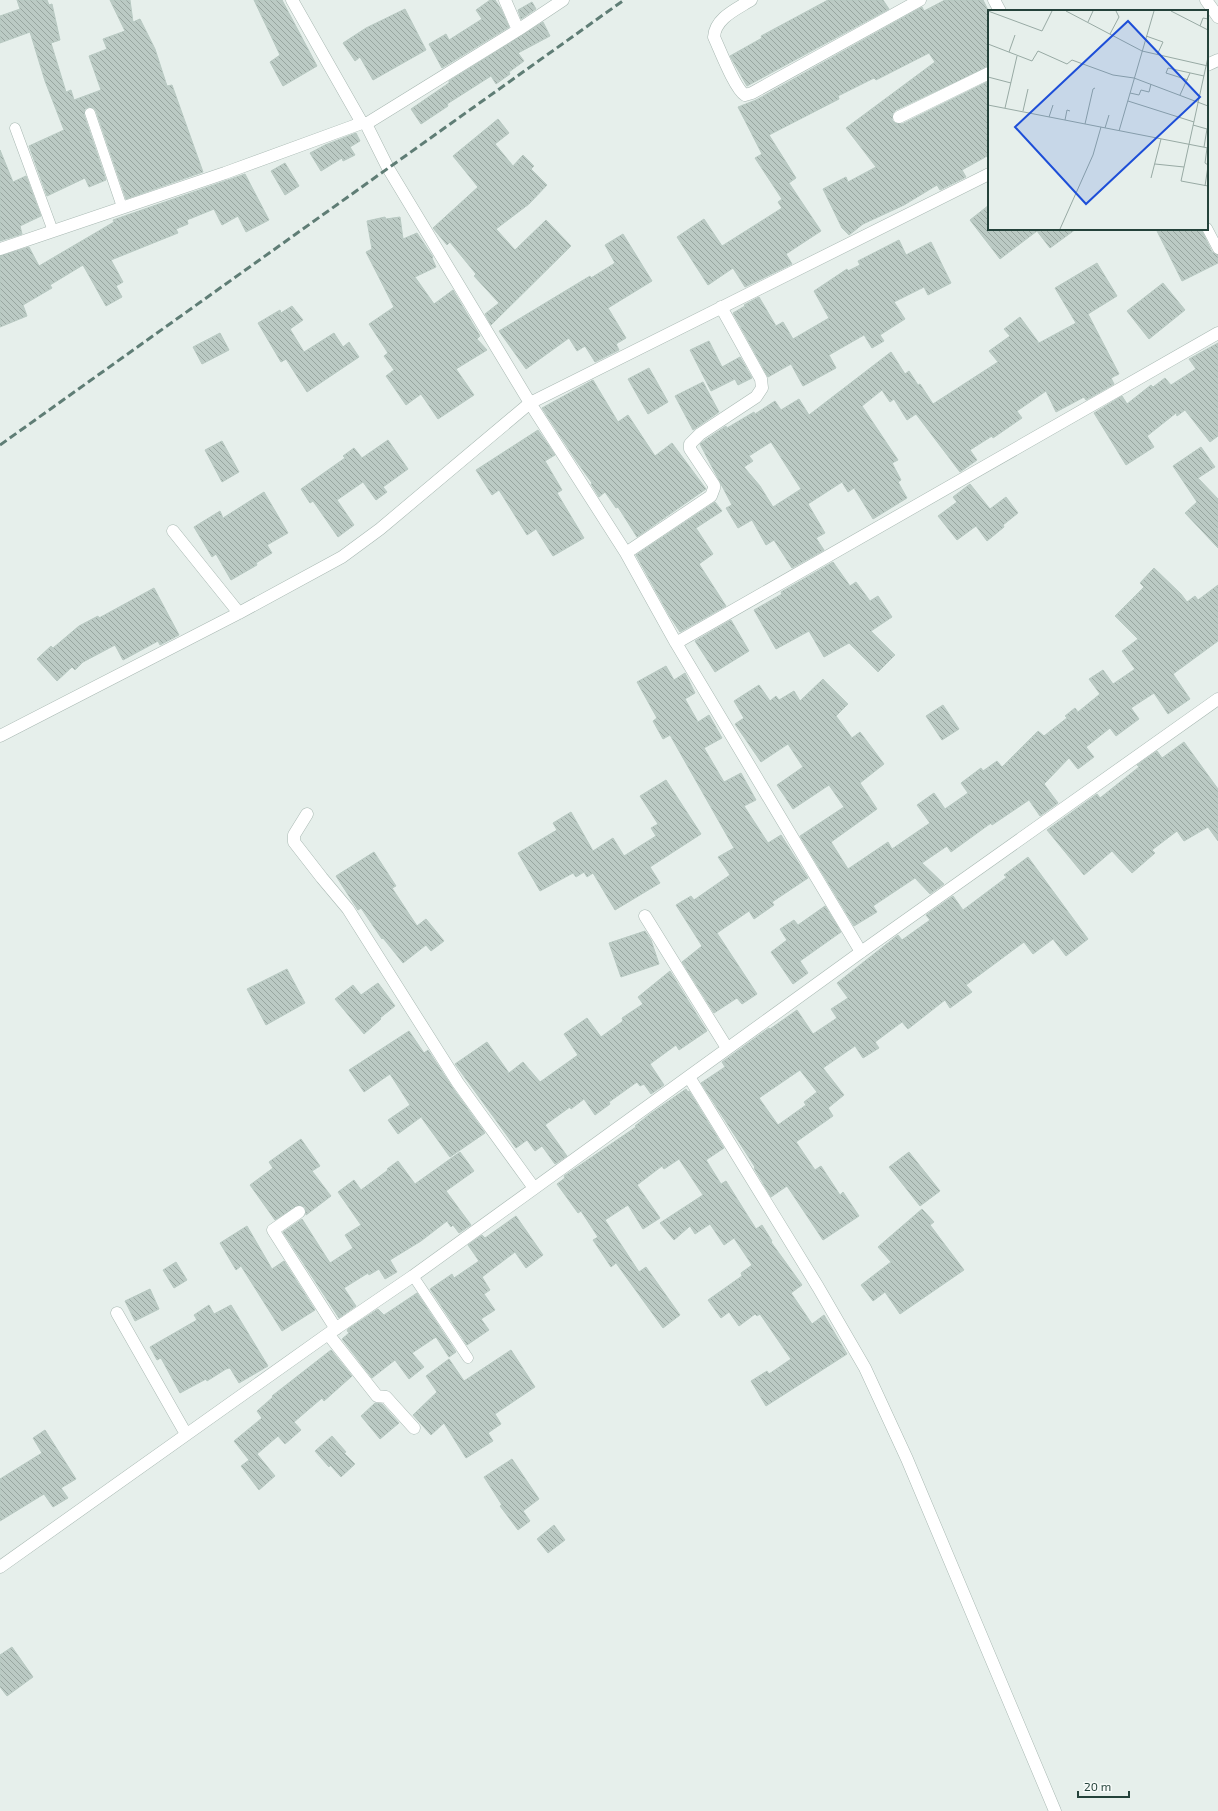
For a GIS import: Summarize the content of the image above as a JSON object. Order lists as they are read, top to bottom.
{
  "scale_bar": "20 m"
}
